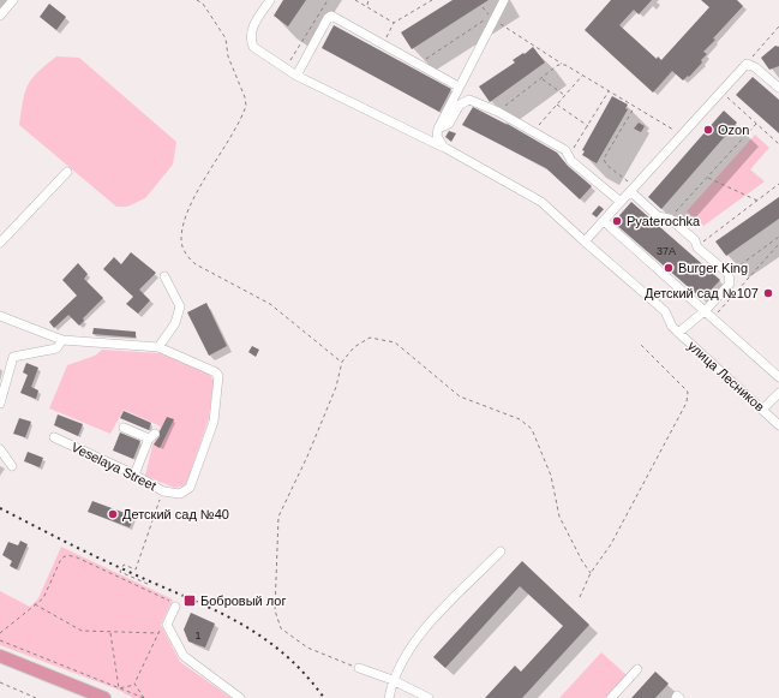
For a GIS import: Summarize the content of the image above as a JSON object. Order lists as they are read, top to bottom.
{
  "streets": {
    "street": ["улица Лесников", "Veselaya Street"]
  },
  "places": {
    "other": [
      "Ozon",
      "Pyaterochka",
      "Burger King",
      "Детский сад №107",
      "Детский сад №40"
    ],
    "transit": ["Бобровый лог"]
  },
  "house_numbers": ["37А", "1"]
}
